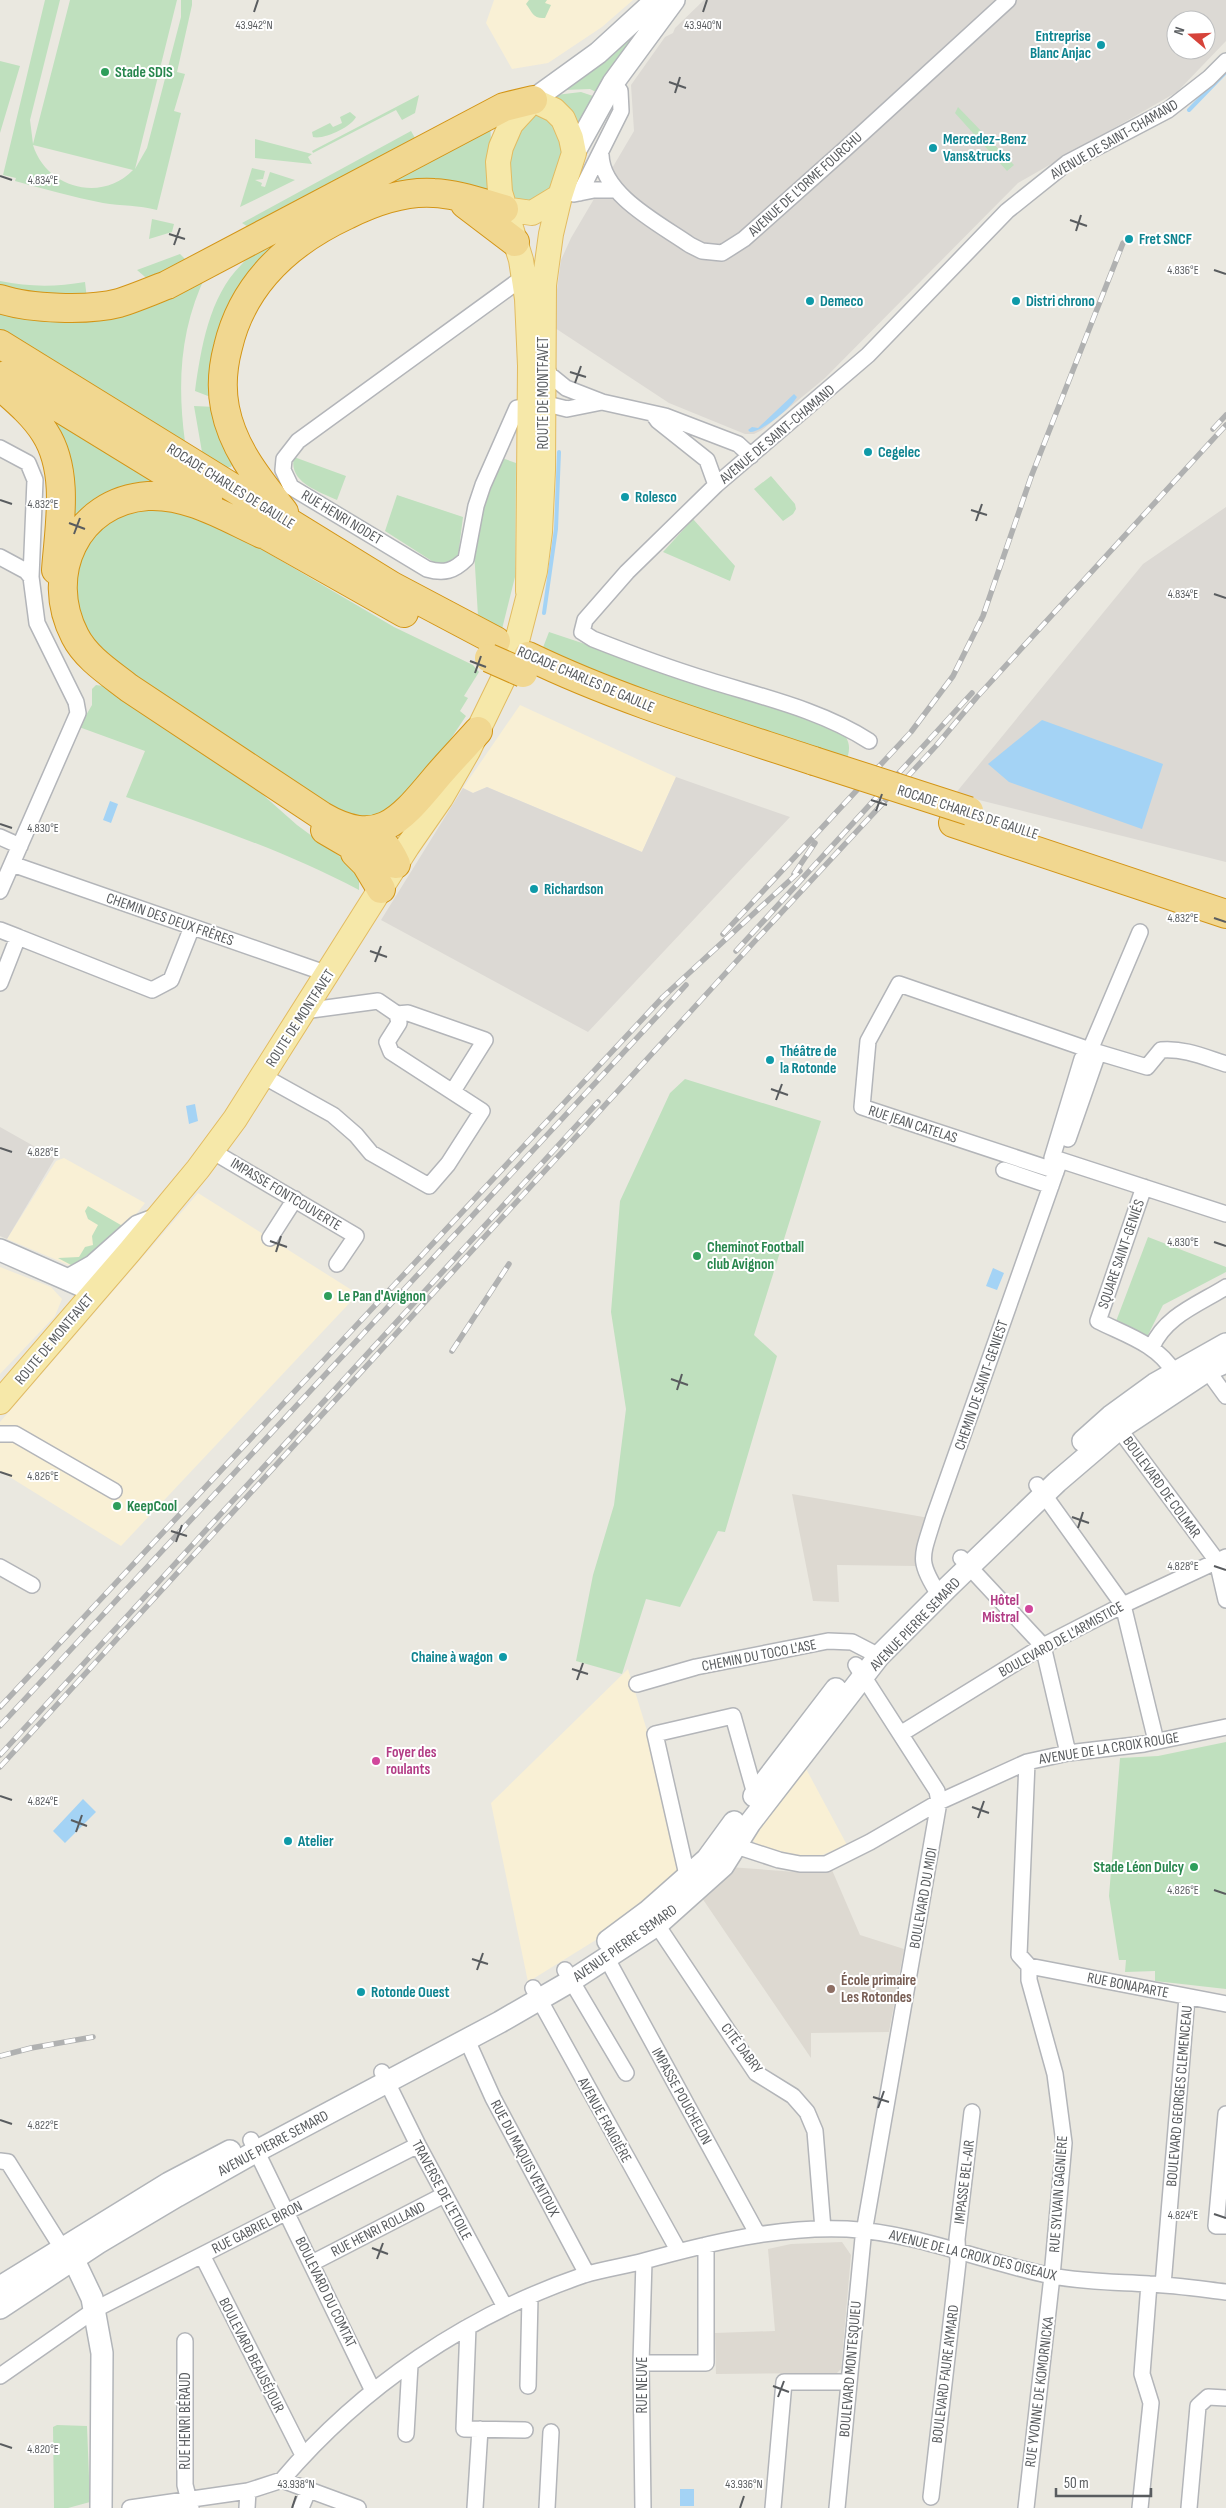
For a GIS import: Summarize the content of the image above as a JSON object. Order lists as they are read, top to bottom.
{
  "streets": {
    "highway": ["ROCADE CHARLES DE GAULLE"],
    "main road": ["ROUTE DE MONTFAVET", "AVENUE PIERRE SEMARD"],
    "street": [
      "AVENUE DE SAINT-CHAMAND",
      "AVENUE DE L'ORME FOURCHU",
      "RUE HENRI NODET",
      "CHEMIN DES DEUX FRÈRES",
      "RUE JEAN CATELAS",
      "IMPASSE FONTCOUVERTE",
      "SQUARE SAINT-GENIÉS",
      "CHEMIN DE SAINT-GENIEST",
      "BOULEVARD DE COLMAR",
      "BOULEVARD DE L'ARMISTICE",
      "CHEMIN DU TOCO L'ASE",
      "AVENUE DE LA CROIX ROUGE",
      "BOULEVARD DU MIDI",
      "RUE BONAPARTE",
      "CITÉ DABRY",
      "IMPASSE POUCHELON",
      "BOULEVARD GEORGES CLEMENCEAU",
      "AVENUE FRAIGIÈRE",
      "RUE DU MAQUIS VENTOUX",
      "IMPASSE BEL-AIR",
      "TRAVERSE DE L'ETOILE",
      "RUE SYLVAIN GAGNIÈRE",
      "RUE GABRIEL BIRON",
      "RUE HENRI ROLLAND",
      "AVENUE DE LA CROIX DES OISEAUX",
      "BOULEVARD DU COMTAT",
      "BOULEVARD BEAUSÉJOUR",
      "BOULEVARD MONTESQUIEU",
      "BOULEVARD FAURE AYMARD",
      "RUE NEUVE",
      "RUE YVONNE DE KOMORNICKA",
      "RUE HENRI BÉRAUD"
    ]
  },
  "crossings": [
    ["ROUTE DE MONTFAVET", "RUE HENRI NODET"],
    ["ROUTE DE MONTFAVET", "CHEMIN DES DEUX FRÈRES"],
    ["ROUTE DE MONTFAVET", "IMPASSE FONTCOUVERTE"],
    ["RUE JEAN CATELAS", "CHEMIN DE SAINT-GENIEST"],
    ["SQUARE SAINT-GENIÉS", "AVENUE PIERRE SEMARD"],
    ["CHEMIN DE SAINT-GENIEST", "AVENUE PIERRE SEMARD"],
    ["BOULEVARD DE COLMAR", "AVENUE PIERRE SEMARD"],
    ["BOULEVARD DE COLMAR", "BOULEVARD DE L'ARMISTICE"],
    ["AVENUE PIERRE SEMARD", "CHEMIN DU TOCO L'ASE"],
    ["AVENUE PIERRE SEMARD", "AVENUE DE LA CROIX ROUGE"],
    ["AVENUE PIERRE SEMARD", "CITÉ DABRY"],
    ["AVENUE PIERRE SEMARD", "IMPASSE POUCHELON"],
    ["AVENUE PIERRE SEMARD", "AVENUE FRAIGIÈRE"],
    ["AVENUE PIERRE SEMARD", "RUE DU MAQUIS VENTOUX"],
    ["AVENUE PIERRE SEMARD", "TRAVERSE DE L'ETOILE"],
    ["AVENUE PIERRE SEMARD", "BOULEVARD DU COMTAT"],
    ["AVENUE DE LA CROIX ROUGE", "BOULEVARD DU MIDI"],
    ["AVENUE DE LA CROIX ROUGE", "RUE SYLVAIN GAGNIÈRE"],
    ["BOULEVARD DU MIDI", "AVENUE DE LA CROIX DES OISEAUX"],
    ["BOULEVARD DU MIDI", "BOULEVARD MONTESQUIEU"],
    ["RUE BONAPARTE", "BOULEVARD GEORGES CLEMENCEAU"],
    ["RUE BONAPARTE", "RUE SYLVAIN GAGNIÈRE"],
    ["CITÉ DABRY", "AVENUE DE LA CROIX DES OISEAUX"],
    ["IMPASSE POUCHELON", "AVENUE DE LA CROIX DES OISEAUX"],
    ["BOULEVARD GEORGES CLEMENCEAU", "AVENUE DE LA CROIX DES OISEAUX"],
    ["AVENUE FRAIGIÈRE", "AVENUE DE LA CROIX DES OISEAUX"],
    ["RUE DU MAQUIS VENTOUX", "AVENUE DE LA CROIX DES OISEAUX"],
    ["IMPASSE BEL-AIR", "AVENUE DE LA CROIX DES OISEAUX"],
    ["IMPASSE BEL-AIR", "BOULEVARD FAURE AYMARD"],
    ["TRAVERSE DE L'ETOILE", "RUE GABRIEL BIRON"],
    ["TRAVERSE DE L'ETOILE", "RUE HENRI ROLLAND"],
    ["TRAVERSE DE L'ETOILE", "AVENUE DE LA CROIX DES OISEAUX"],
    ["RUE SYLVAIN GAGNIÈRE", "AVENUE DE LA CROIX DES OISEAUX"],
    ["RUE SYLVAIN GAGNIÈRE", "RUE YVONNE DE KOMORNICKA"],
    ["RUE GABRIEL BIRON", "BOULEVARD DU COMTAT"],
    ["RUE GABRIEL BIRON", "BOULEVARD BEAUSÉJOUR"],
    ["RUE HENRI ROLLAND", "BOULEVARD DU COMTAT"],
    ["AVENUE DE LA CROIX DES OISEAUX", "BOULEVARD DU COMTAT"],
    ["AVENUE DE LA CROIX DES OISEAUX", "BOULEVARD BEAUSÉJOUR"],
    ["AVENUE DE LA CROIX DES OISEAUX", "BOULEVARD MONTESQUIEU"],
    ["AVENUE DE LA CROIX DES OISEAUX", "BOULEVARD FAURE AYMARD"],
    ["AVENUE DE LA CROIX DES OISEAUX", "RUE NEUVE"],
    ["AVENUE DE LA CROIX DES OISEAUX", "RUE YVONNE DE KOMORNICKA"]
  ],
  "places": [
    "Entreprise Blanc Anjac",
    "Stade SDIS",
    "Mercedez-Benz Vans&trucks",
    "Fret SNCF",
    "Demeco",
    "Distri chrono",
    "Cegelec",
    "Rolesco",
    "Richardson",
    "Théâtre de la Rotonde",
    "Cheminot Football club Avignon",
    "Le Pan d'Avignon",
    "KeepCool",
    "Hôtel Mistral",
    "Chaine à wagon",
    "Foyer des roulants",
    "Atelier",
    "Stade Léon Dulcy",
    "École primaire Les Rotondes",
    "Rotonde Ouest"
  ],
  "scale_bar": "50 m",
  "north": "left",
  "coordinates": [
    "43.942°N",
    "43.940°N",
    "4.834°E",
    "4.836°E",
    "4.832°E",
    "4.830°E",
    "4.828°E",
    "4.826°E",
    "4.824°E",
    "4.822°E",
    "4.820°E",
    "43.938°N",
    "43.936°N"
  ]
}
